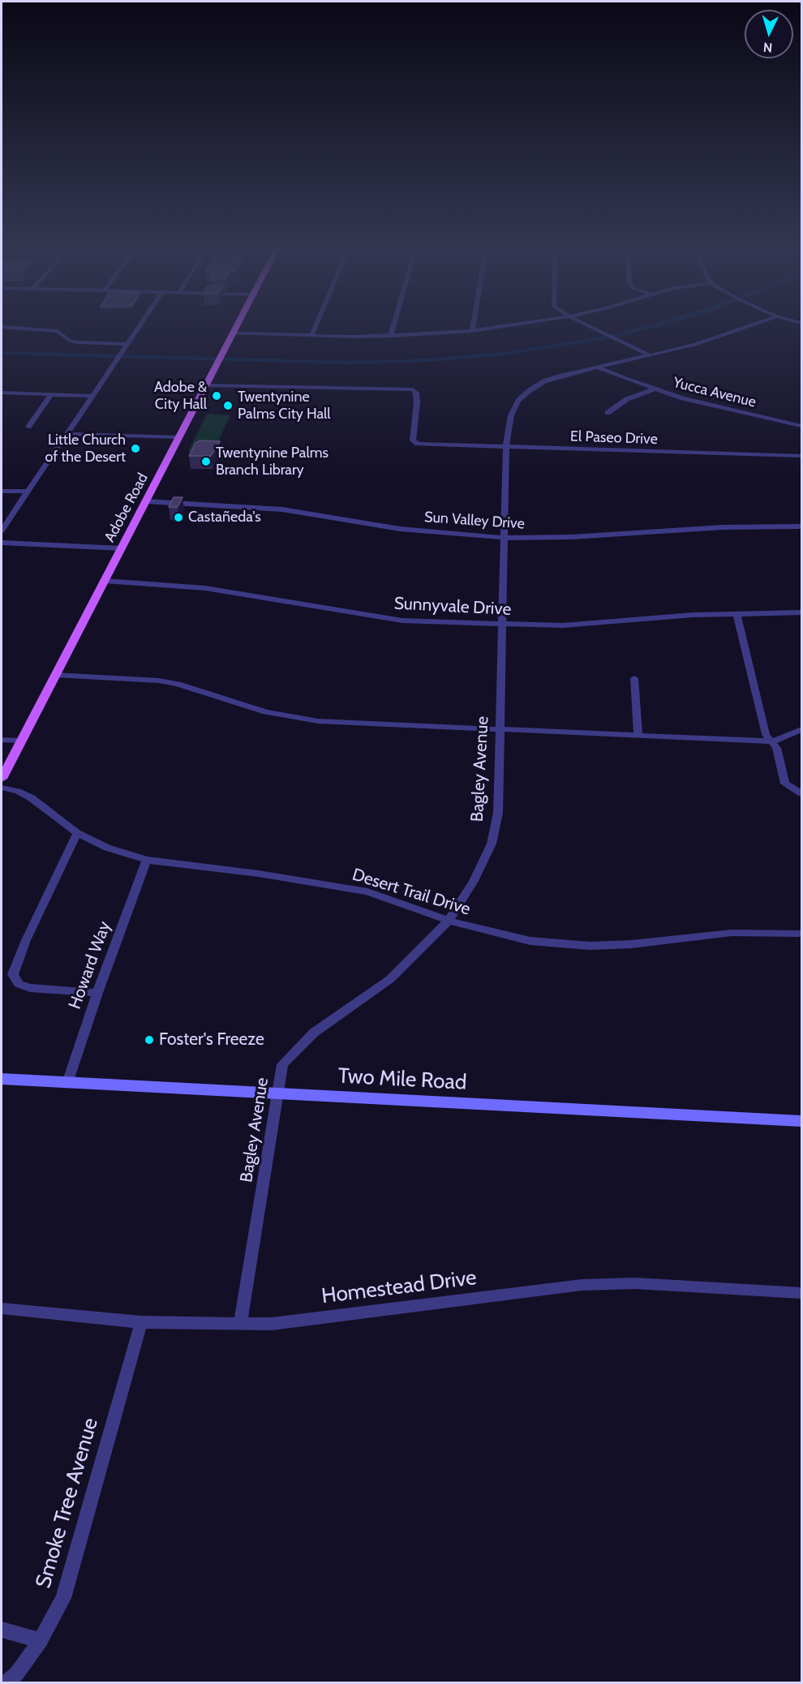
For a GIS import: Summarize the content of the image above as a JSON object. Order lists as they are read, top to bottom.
{
  "streets": {
    "main road": ["Adobe Road", "Two Mile Road"],
    "street": [
      "Yucca Avenue",
      "El Paseo Drive",
      "Sun Valley Drive",
      "Sunnyvale Drive",
      "Bagley Avenue",
      "Desert Trail Drive",
      "Howard Way",
      "Homestead Drive",
      "Smoke Tree Avenue"
    ]
  },
  "crossings": [
    ["Yucca Avenue", "Bagley Avenue"],
    ["El Paseo Drive", "Adobe Road"],
    ["El Paseo Drive", "Bagley Avenue"],
    ["Adobe Road", "Sun Valley Drive"],
    ["Adobe Road", "Sunnyvale Drive"],
    ["Sun Valley Drive", "Bagley Avenue"],
    ["Sunnyvale Drive", "Bagley Avenue"],
    ["Bagley Avenue", "Desert Trail Drive"],
    ["Bagley Avenue", "Two Mile Road"],
    ["Bagley Avenue", "Homestead Drive"],
    ["Desert Trail Drive", "Howard Way"],
    ["Howard Way", "Two Mile Road"],
    ["Homestead Drive", "Smoke Tree Avenue"]
  ],
  "places": [
    "Adobe & City Hall",
    "Twentynine Palms City Hall",
    "Little Church of the Desert",
    "Twentynine Palms Branch Library",
    "Castañeda's",
    "Foster's Freeze"
  ],
  "north": "bottom"
}
